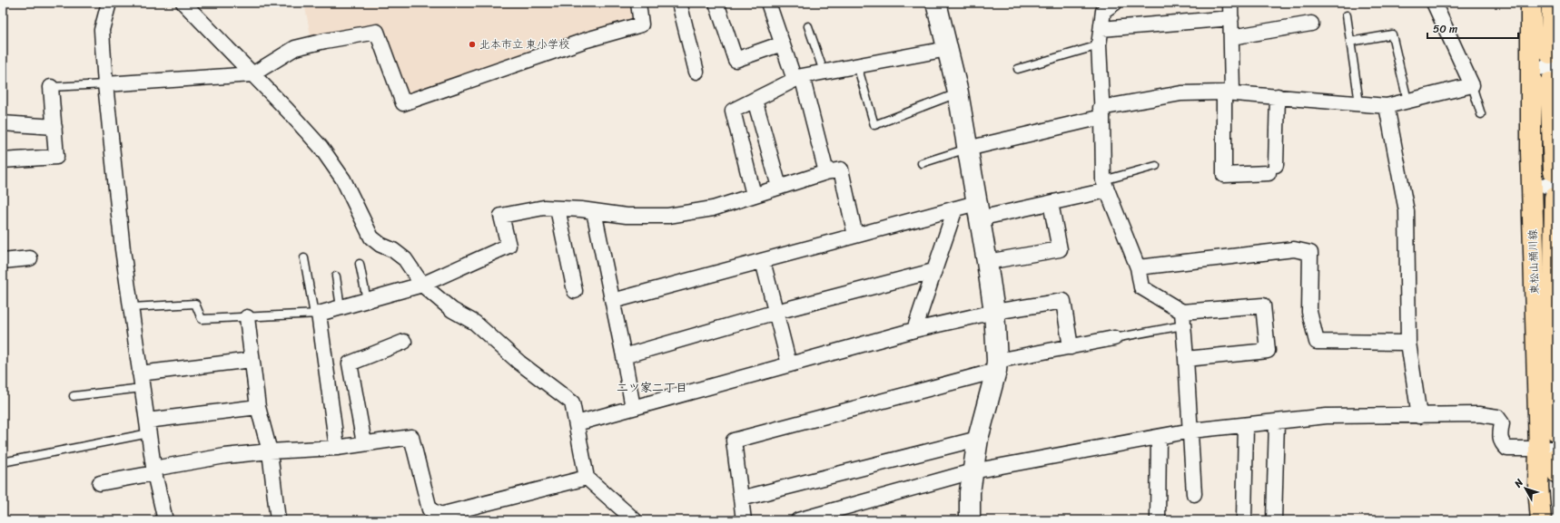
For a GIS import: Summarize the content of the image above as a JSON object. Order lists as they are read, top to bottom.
{
  "streets": {
    "main road": ["東松山桶川線"]
  },
  "districts": ["二ツ家二丁目"],
  "places": ["北本市立 東小学校"],
  "scale_bar": "50 m",
  "north": "top left"
}
